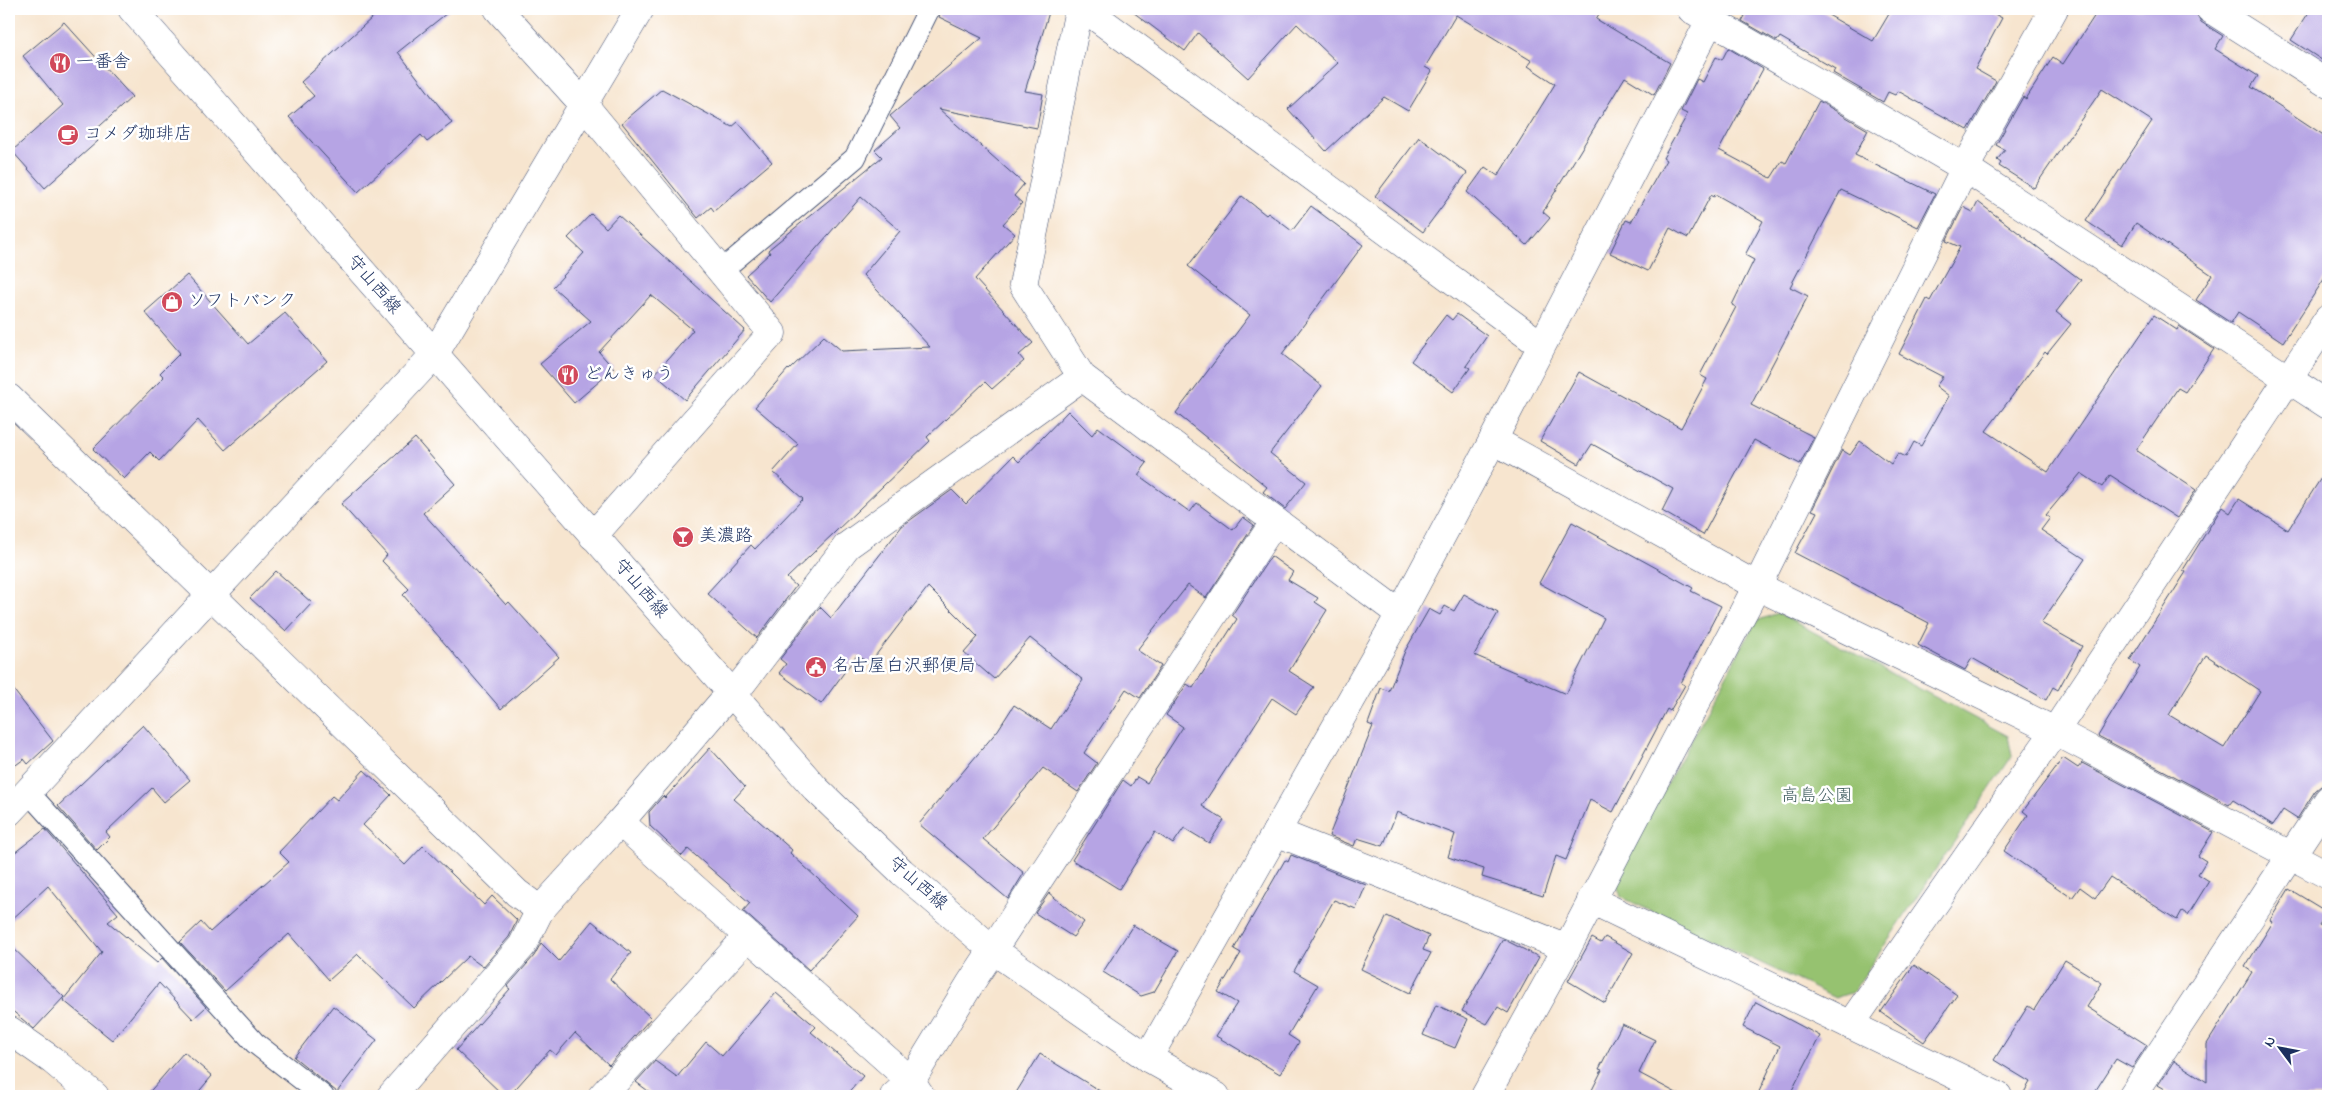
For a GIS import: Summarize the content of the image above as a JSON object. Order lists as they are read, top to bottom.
{
  "streets": {
    "street": ["守山西線"]
  },
  "parks": ["高島公園"],
  "places": {
    "restaurant": ["一番舎", "どんきゅう"],
    "cafe": ["コメダ珈琲店"],
    "shop": ["ソフトバンク"],
    "bar": ["美濃路"],
    "public building": ["名古屋白沢郵便局"]
  },
  "north": "top left"
}
